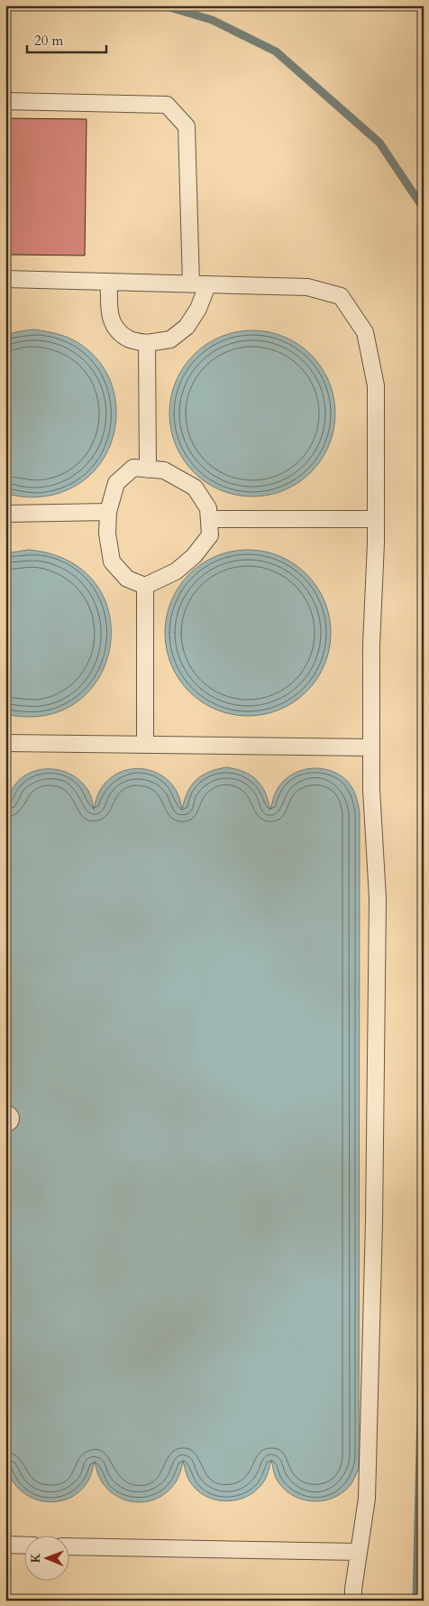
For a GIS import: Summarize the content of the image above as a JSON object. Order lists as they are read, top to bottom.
{
  "scale_bar": "20 m",
  "north": "left"
}
